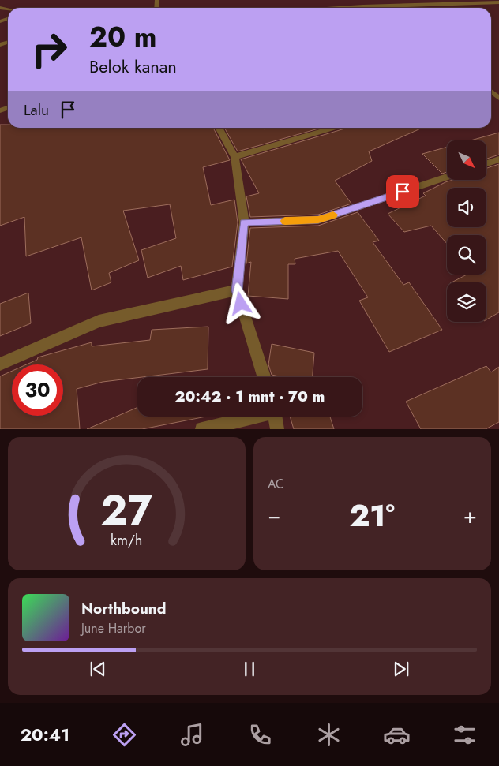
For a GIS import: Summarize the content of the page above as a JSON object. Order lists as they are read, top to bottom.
{
  "north": "bottom right",
  "page": {
    "turn": ["20 m", "Belok kanan"],
    "then": "Lalu",
    "limit": "30",
    "trip": "20:42 · 1 mnt · 70 m",
    "tile": "AC",
    "heat": ["−", "21°", "+"],
    "song": ["Northbound", "June Harbor"],
    "tabs": "20:41",
    "gauge": ["27", "km/h"]
  }
}
